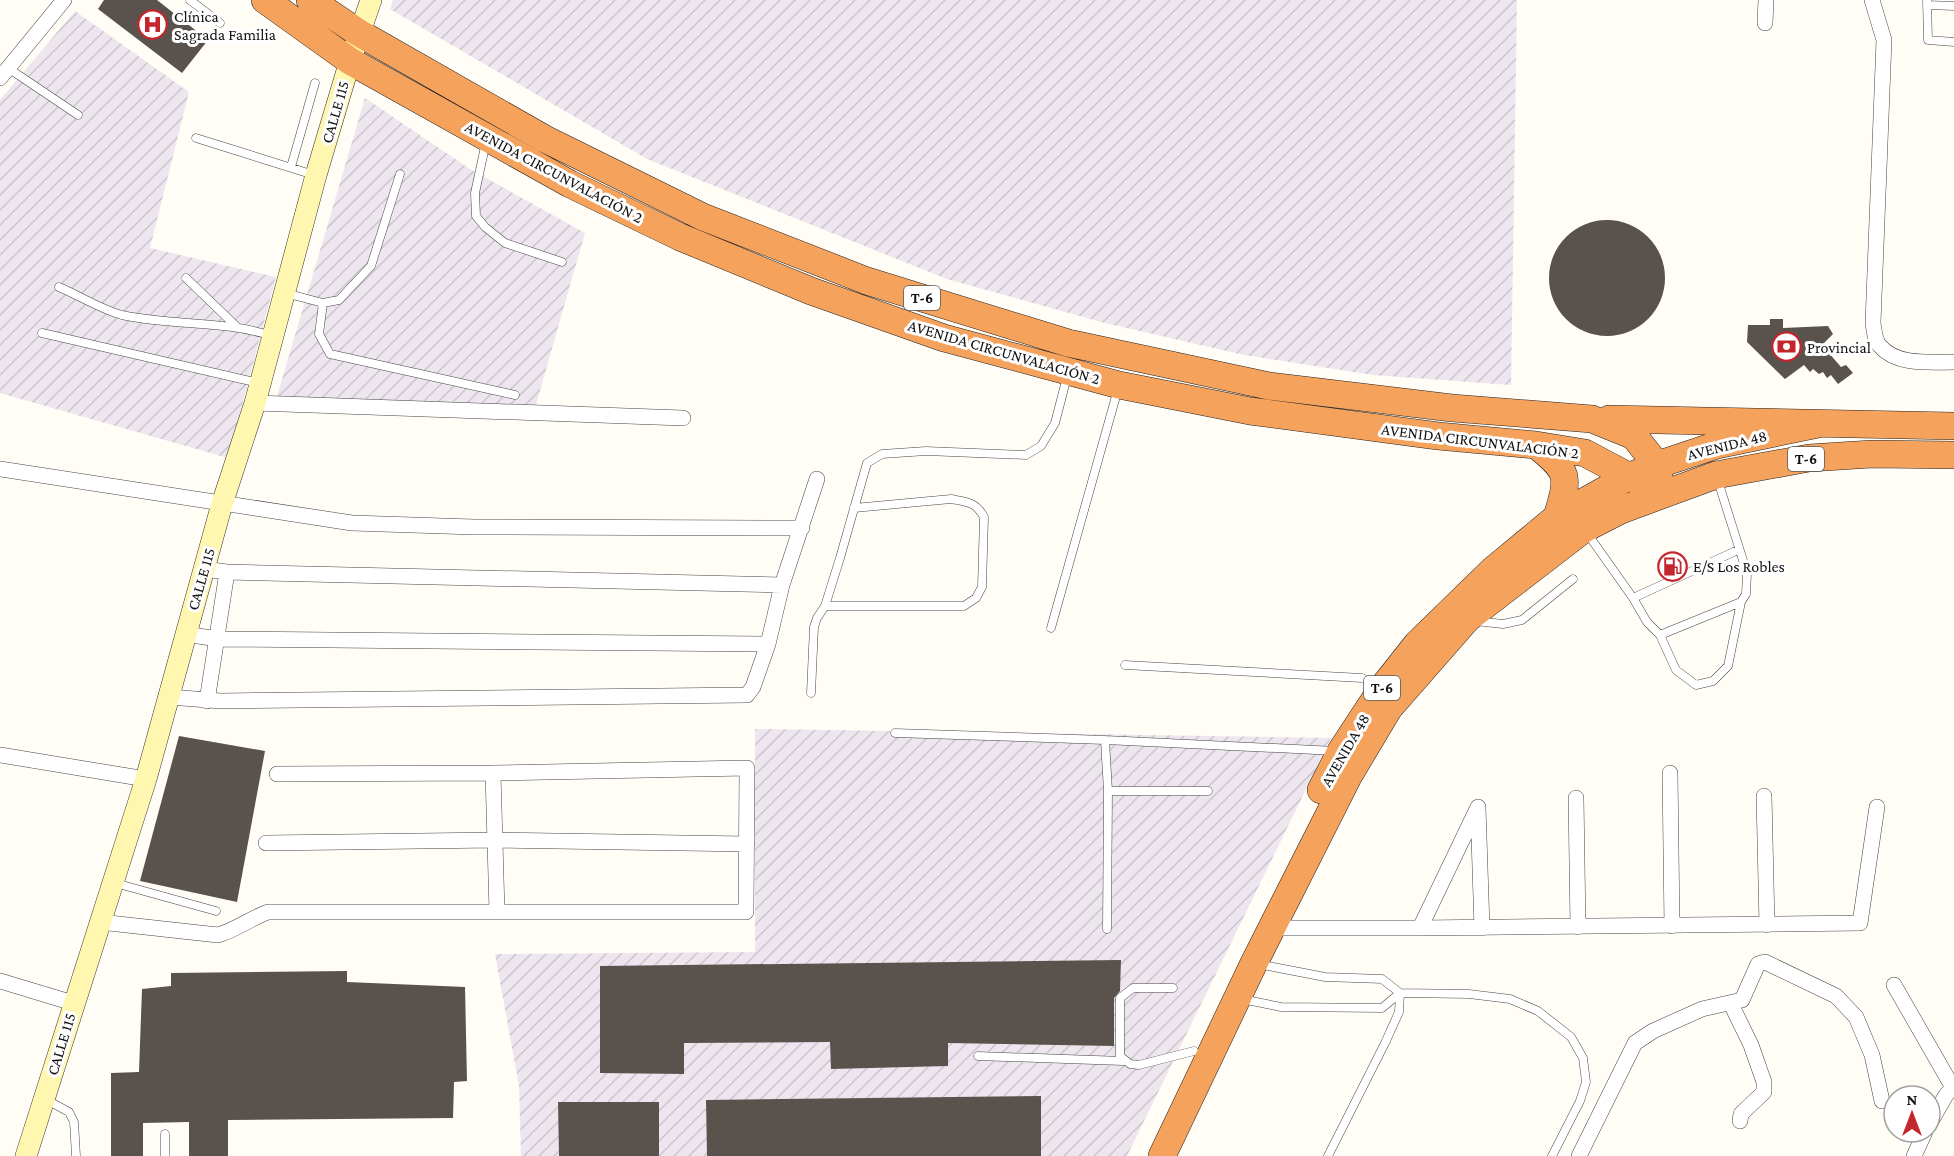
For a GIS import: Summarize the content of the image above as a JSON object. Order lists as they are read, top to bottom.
{
  "streets": {
    "highway": ["AVENIDA CIRCUNVALACIÓN 2", "T-6", "AVENIDA 48"],
    "street": ["CALLE 115"]
  },
  "crossings": [
    ["CALLE 115", "AVENIDA CIRCUNVALACIÓN 2"],
    ["AVENIDA CIRCUNVALACIÓN 2", "T-6"],
    ["AVENIDA CIRCUNVALACIÓN 2", "AVENIDA 48"],
    ["T-6", "AVENIDA 48"]
  ],
  "places": {
    "hospital": ["Clínica Sagrada Familia"],
    "bank": ["Provincial"],
    "fuel station": ["E/S Los Robles"]
  },
  "north": "top"
}
